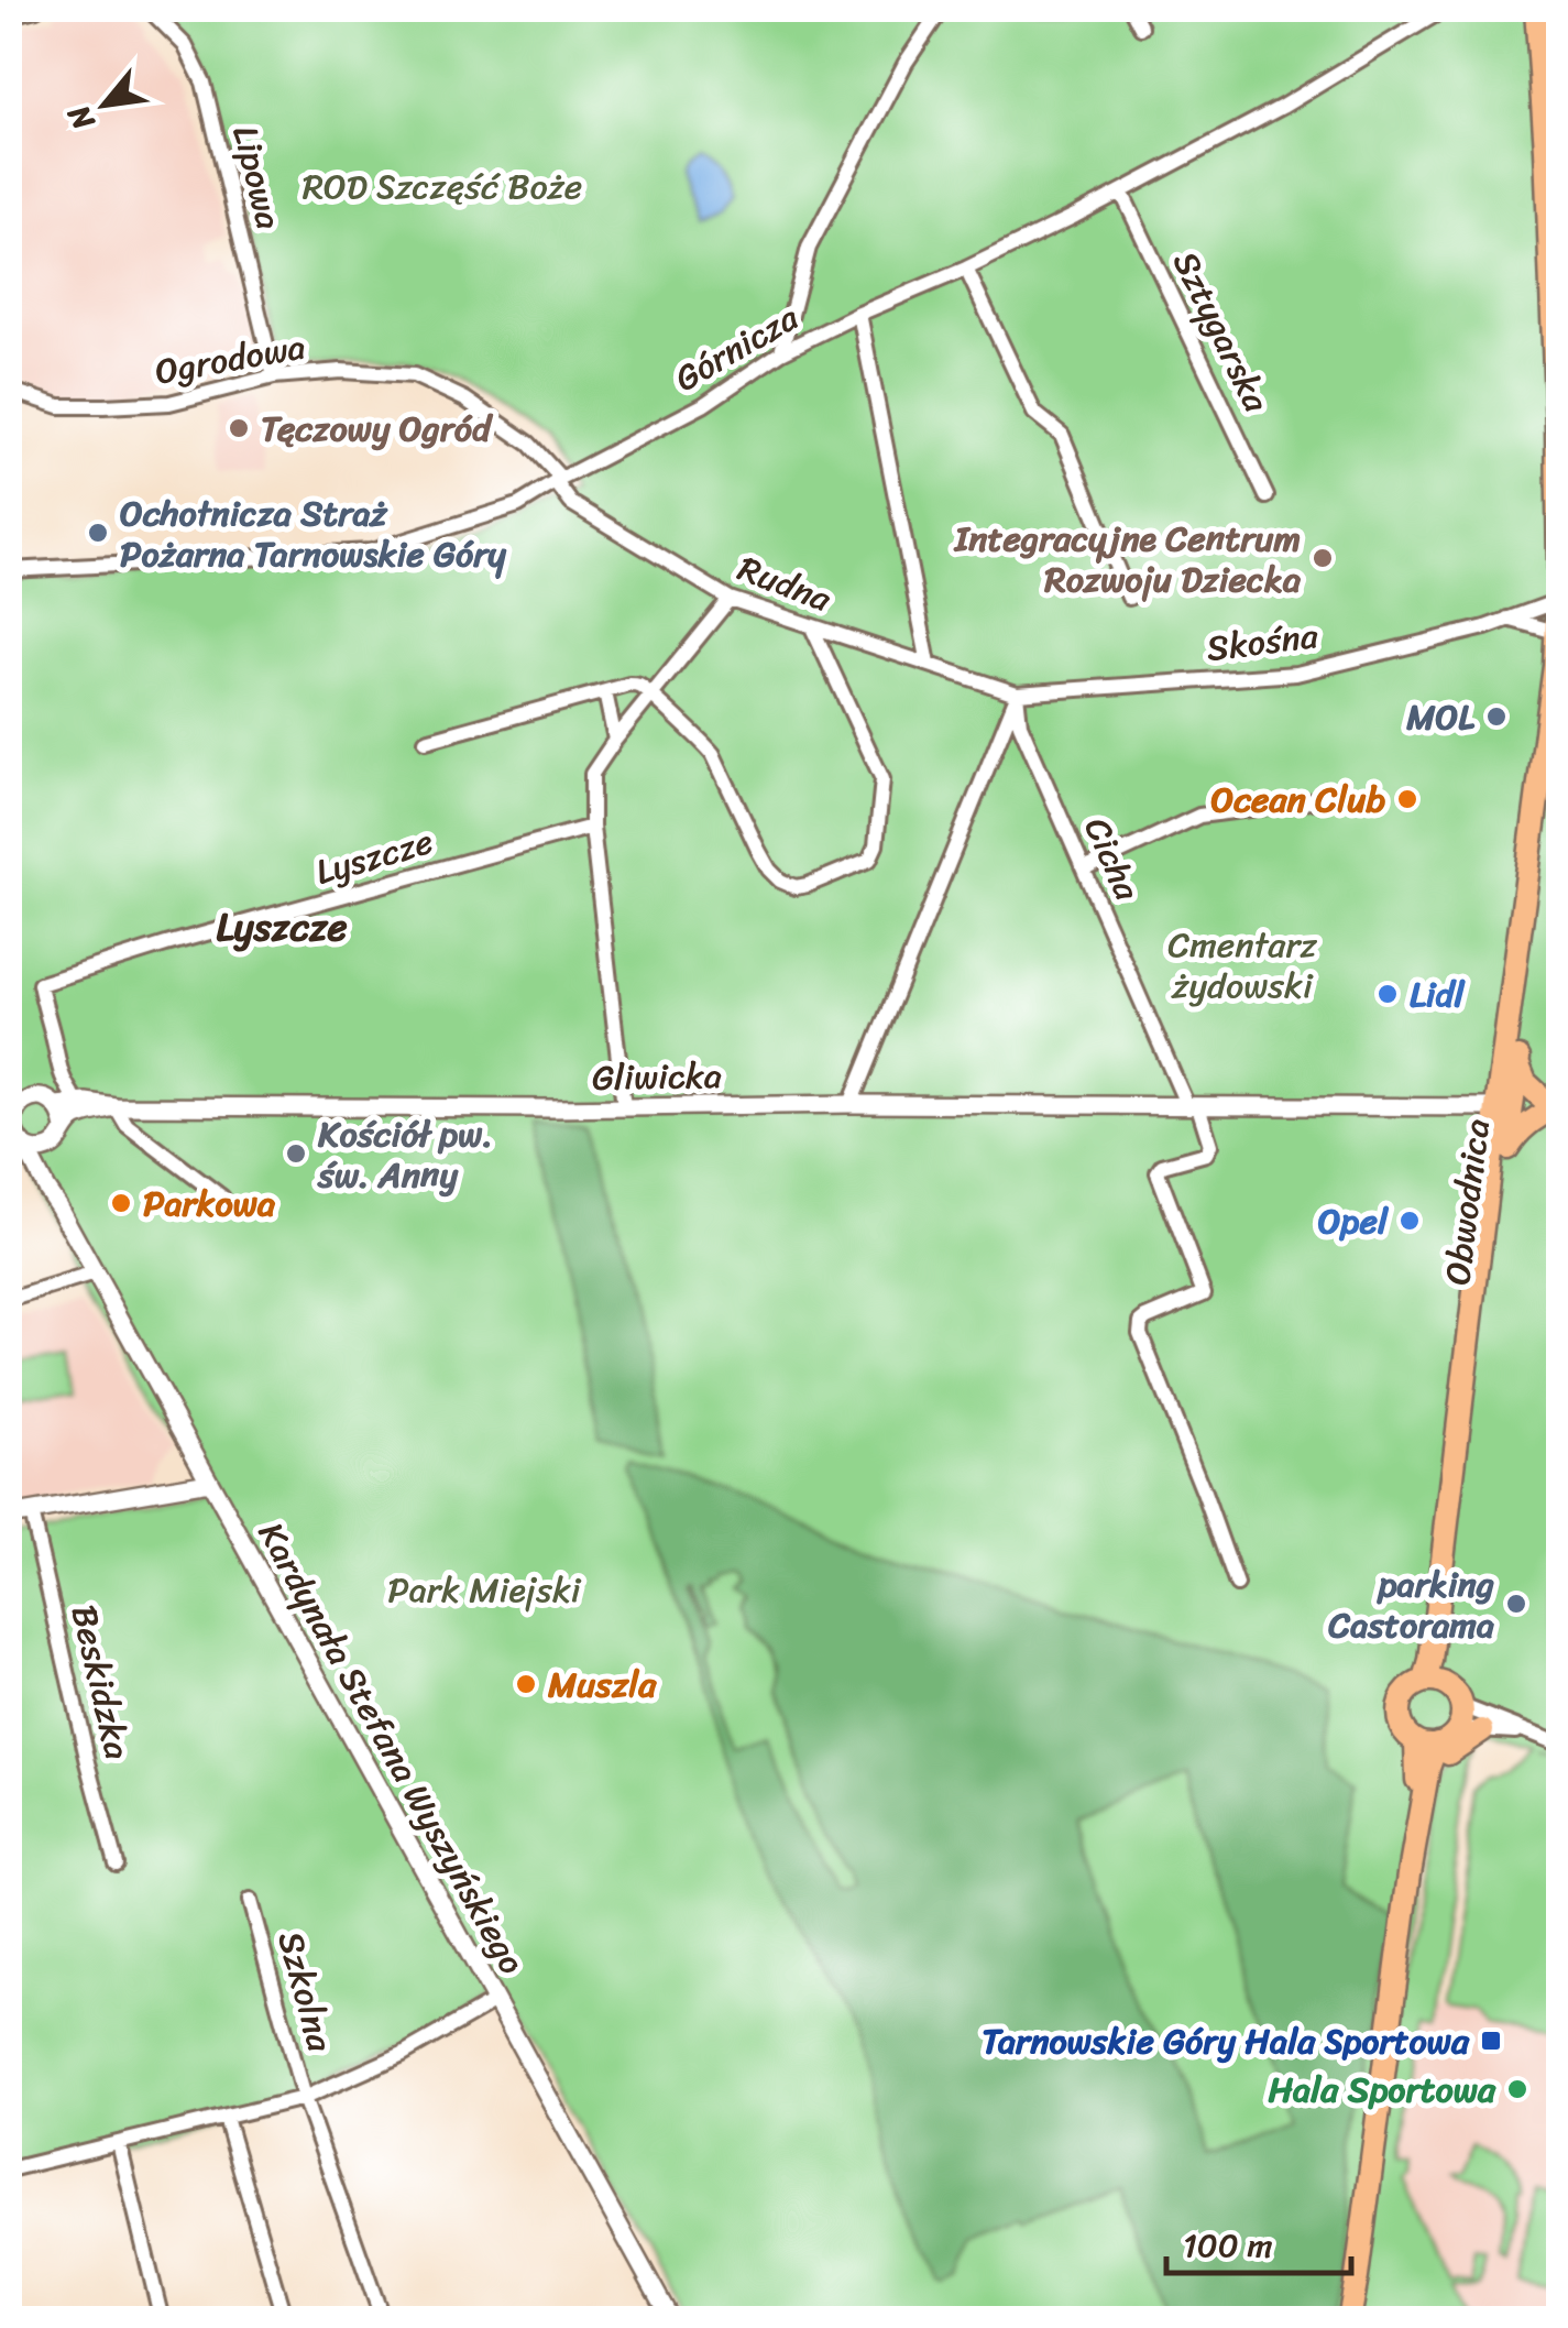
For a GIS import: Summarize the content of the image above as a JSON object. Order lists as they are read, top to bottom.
{
  "streets": {
    "highway": ["Obwodnica"],
    "street": [
      "Lipowa",
      "Sztygarska",
      "Górnicza",
      "Ogrodowa",
      "Rudna",
      "Skośna",
      "Lyszcze",
      "Cicha",
      "Gliwicka",
      "Beskidzka",
      "Kardynała Stefana Wyszyńskiego",
      "Szkolna"
    ]
  },
  "crossings": [
    ["Lipowa", "Ogrodowa"],
    ["Sztygarska", "Górnicza"],
    ["Górnicza", "Ogrodowa"],
    ["Górnicza", "Rudna"],
    ["Ogrodowa", "Rudna"],
    ["Rudna", "Skośna"],
    ["Rudna", "Cicha"],
    ["Skośna", "Cicha"],
    ["Skośna", "Obwodnica"],
    ["Lyszcze", "Gliwicka"],
    ["Cicha", "Gliwicka"],
    ["Gliwicka", "Obwodnica"],
    ["Gliwicka", "Kardynała Stefana Wyszyńskiego"]
  ],
  "districts": ["Lyszcze"],
  "parks": ["ROD Szczęść Boże", "Cmentarz żydowski", "Park Miejski"],
  "places": {
    "other": [
      "Tęczowy Ogród",
      "Ochotnicza Straż Pożarna Tarnowskie Góry",
      "Integracyjne Centrum Rozwoju Dziecka",
      "MOL",
      "Ocean Club",
      "Lidl",
      "Kościół pw. św. Anny",
      "Parkowa",
      "Opel",
      "parking Castorama",
      "Muszla",
      "Hala Sportowa"
    ],
    "transit": ["Tarnowskie Góry Hala Sportowa"]
  },
  "scale_bar": "100 m",
  "north": "bottom left"
}
